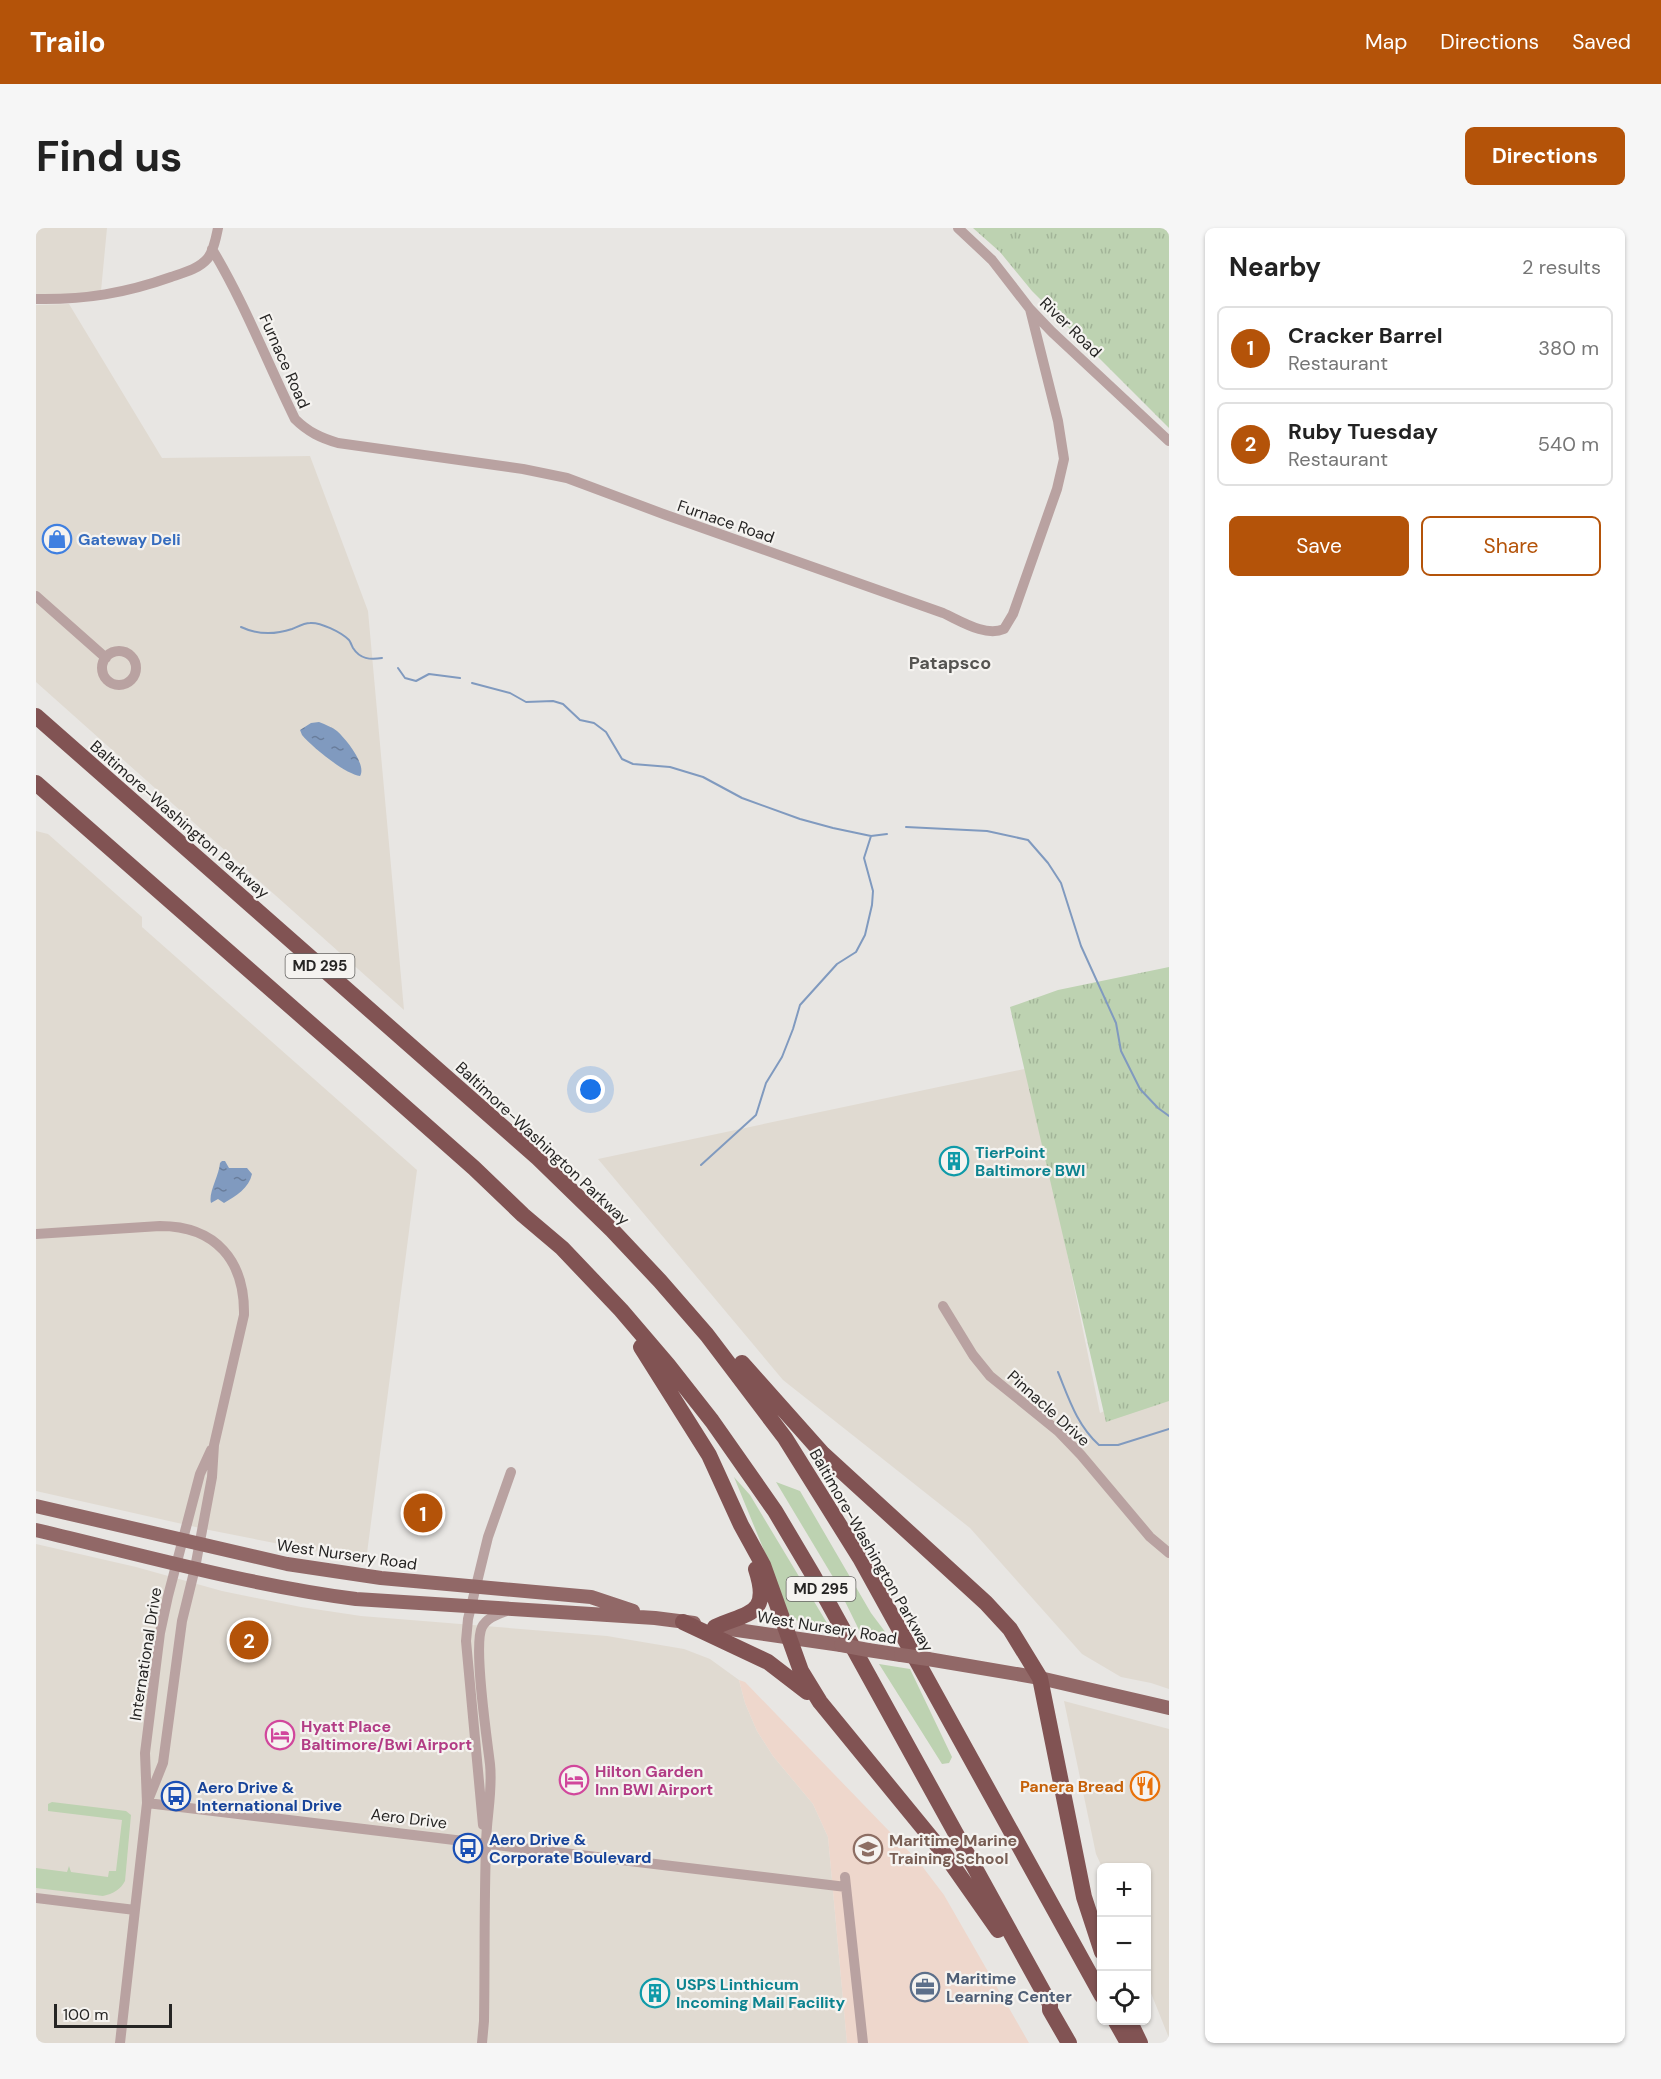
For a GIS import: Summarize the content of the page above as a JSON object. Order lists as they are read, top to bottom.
{
  "streets": {
    "highway": ["Baltimore-Washington Parkway", "MD 295"],
    "main road": ["West Nursery Road"],
    "street": [
      "River Road",
      "Furnace Road",
      "Pinnacle Drive",
      "International Drive",
      "Aero Drive"
    ]
  },
  "crossings": [
    ["River Road", "Furnace Road"],
    ["West Nursery Road", "International Drive"],
    ["International Drive", "Aero Drive"]
  ],
  "districts": ["Patapsco"],
  "places": {
    "shop": ["Gateway Deli"],
    "building": ["TierPoint Baltimore BWI", "USPS Linthicum Incoming Mail Facility"],
    "hotel": ["Hyatt Place Baltimore/Bwi Airport", "Hilton Garden Inn BWI Airport"],
    "restaurant": ["Panera Bread"],
    "bus stop": ["Aero Drive & International Drive", "Aero Drive & Corporate Boulevard"],
    "school or university": ["Maritime Marine Training School"],
    "office": ["Maritime Learning Center"]
  },
  "scale_bar": "100 m",
  "page": {
    "header": "Trailo",
    "nav": ["Map", "Directions", "Saved"],
    "buttons": [
      "Directions",
      ["Save", "Share"]
    ],
    "title": "Find us",
    "heading": ["Nearby", "2 results"],
    "list": [
      {
        "mark": "1",
        "name": "Cracker Barrel",
        "note": "Restaurant",
        "value": "380 m"
      },
      {
        "mark": "2",
        "name": "Ruby Tuesday",
        "note": "Restaurant",
        "value": "540 m"
      }
    ],
    "pins": ["1", "2"],
    "map_buttons": ["+", "−"],
    "scale": "100 m"
  }
}
